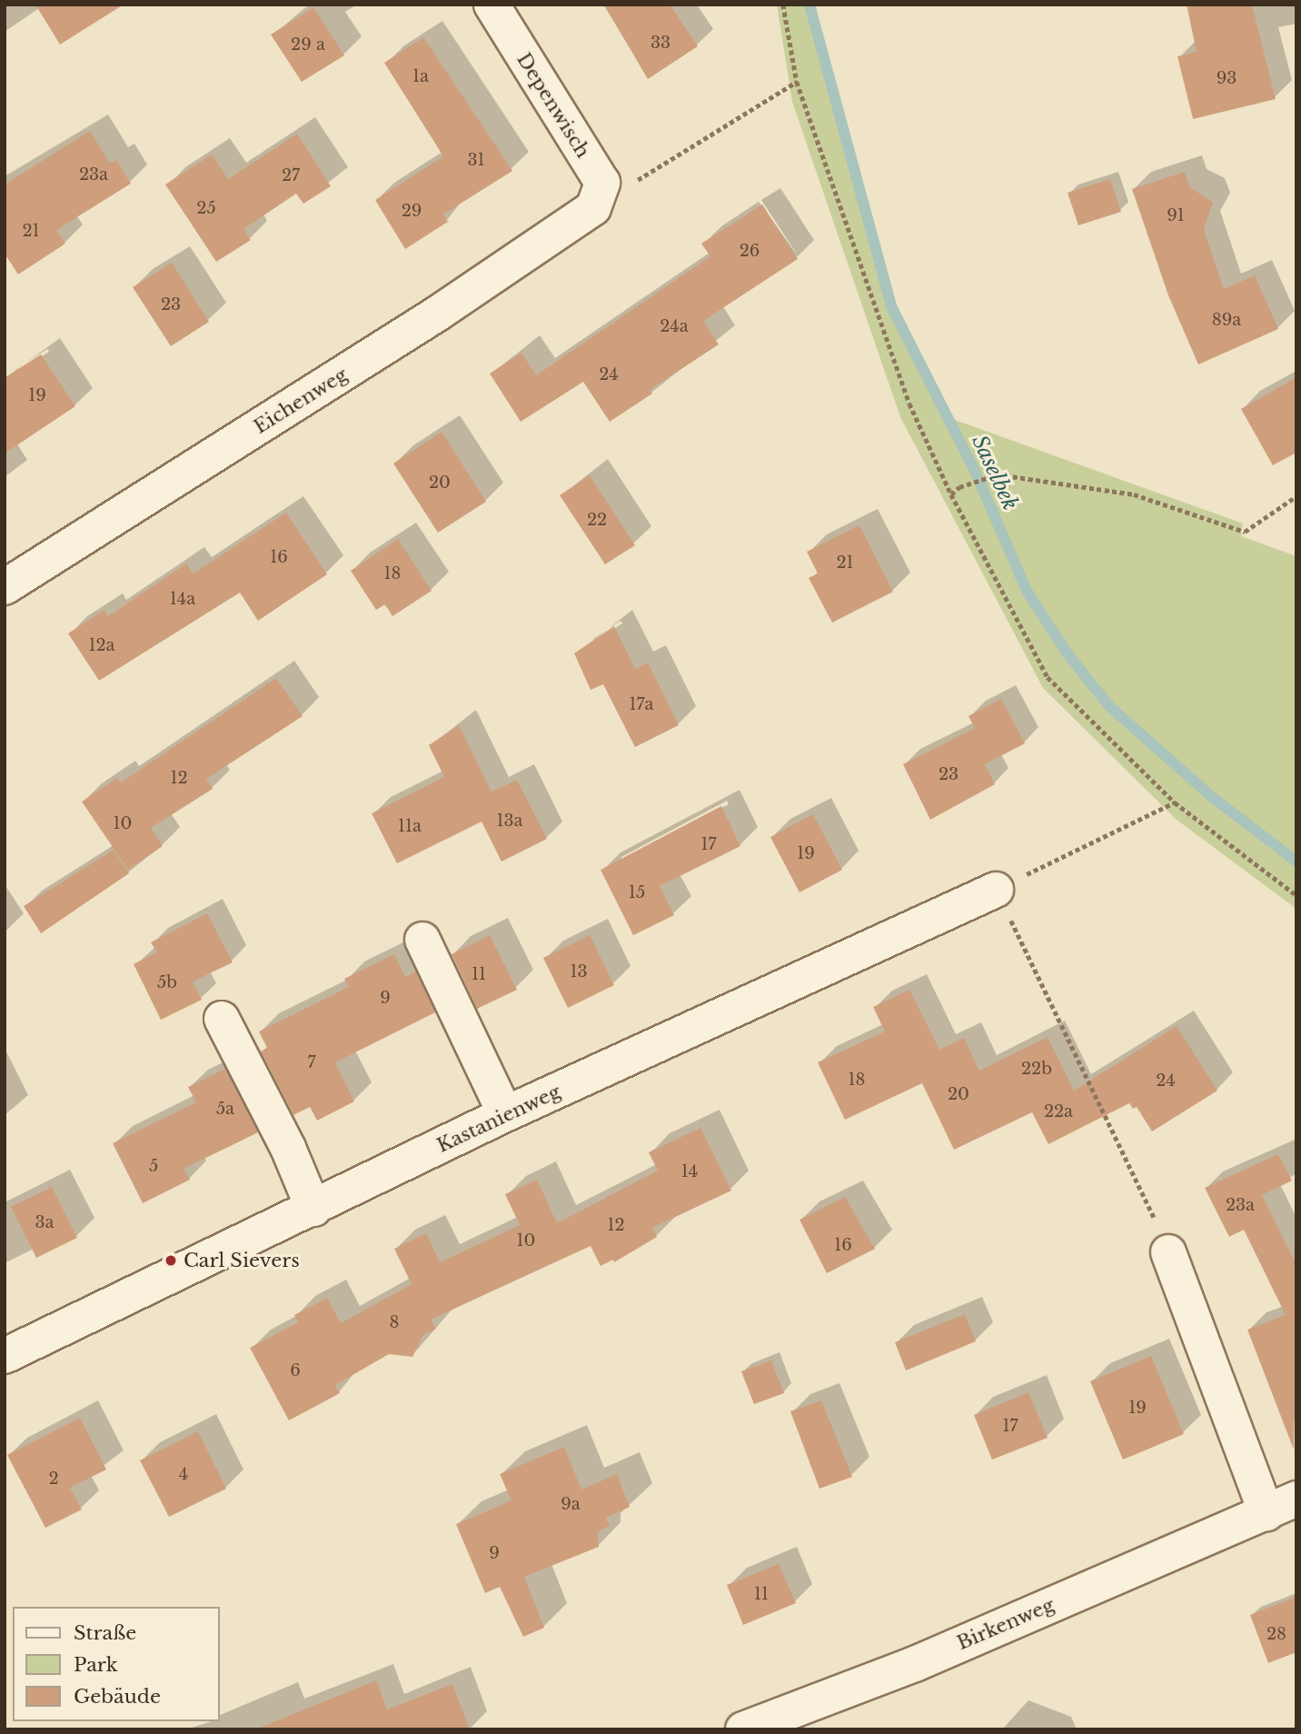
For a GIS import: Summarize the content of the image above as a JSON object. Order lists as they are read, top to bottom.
{
  "streets": {
    "street": [
      "Depenwisch",
      "Eichenweg",
      "Kastanienweg",
      "Birkenweg"
    ]
  },
  "crossings": [
    ["Depenwisch", "Eichenweg"]
  ],
  "water": ["Saselbek"],
  "places": ["Carl Sievers"],
  "house_numbers": [
    "33",
    "29 a",
    "1a",
    "93",
    "31",
    "23a",
    "27",
    "25",
    "29",
    "91",
    "21",
    "26",
    "23",
    "89a",
    "24a",
    "24",
    "19",
    "20",
    "22",
    "16",
    "21",
    "18",
    "14a",
    "12a",
    "17a",
    "23",
    "12",
    "13a",
    "10",
    "11a",
    "17",
    "19",
    "15",
    "13",
    "11",
    "5b",
    "9",
    "7",
    "22b",
    "18",
    "24",
    "20",
    "5a",
    "22a",
    "5",
    "14",
    "23a",
    "3a",
    "12",
    "10",
    "16",
    "8",
    "6",
    "19",
    "17",
    "4",
    "2",
    "9a",
    "9",
    "11",
    "28"
  ],
  "legend": ["Straße", "Park", "Gebäude"]
}
